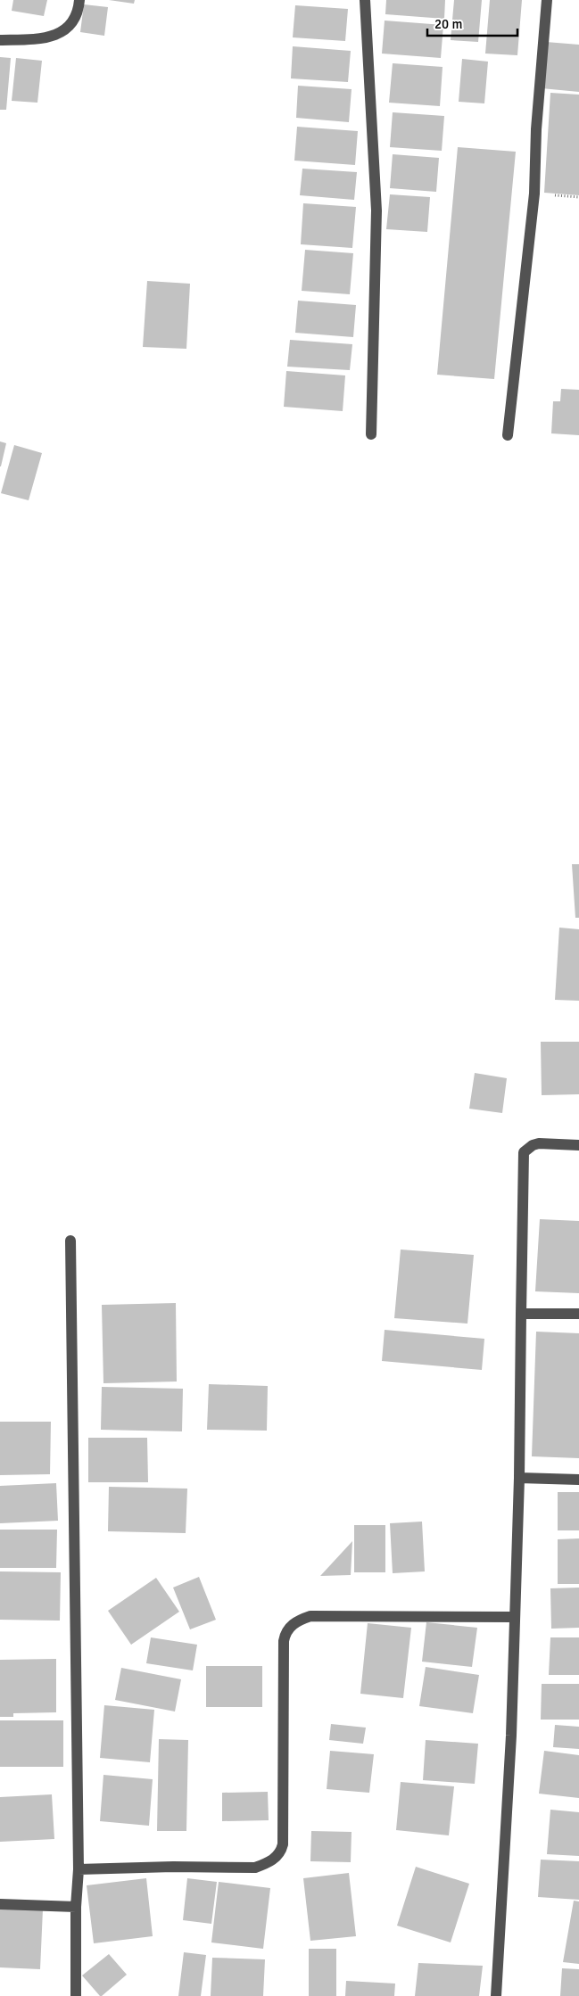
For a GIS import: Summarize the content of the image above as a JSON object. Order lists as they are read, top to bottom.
{
  "scale_bar": "20 m"
}
